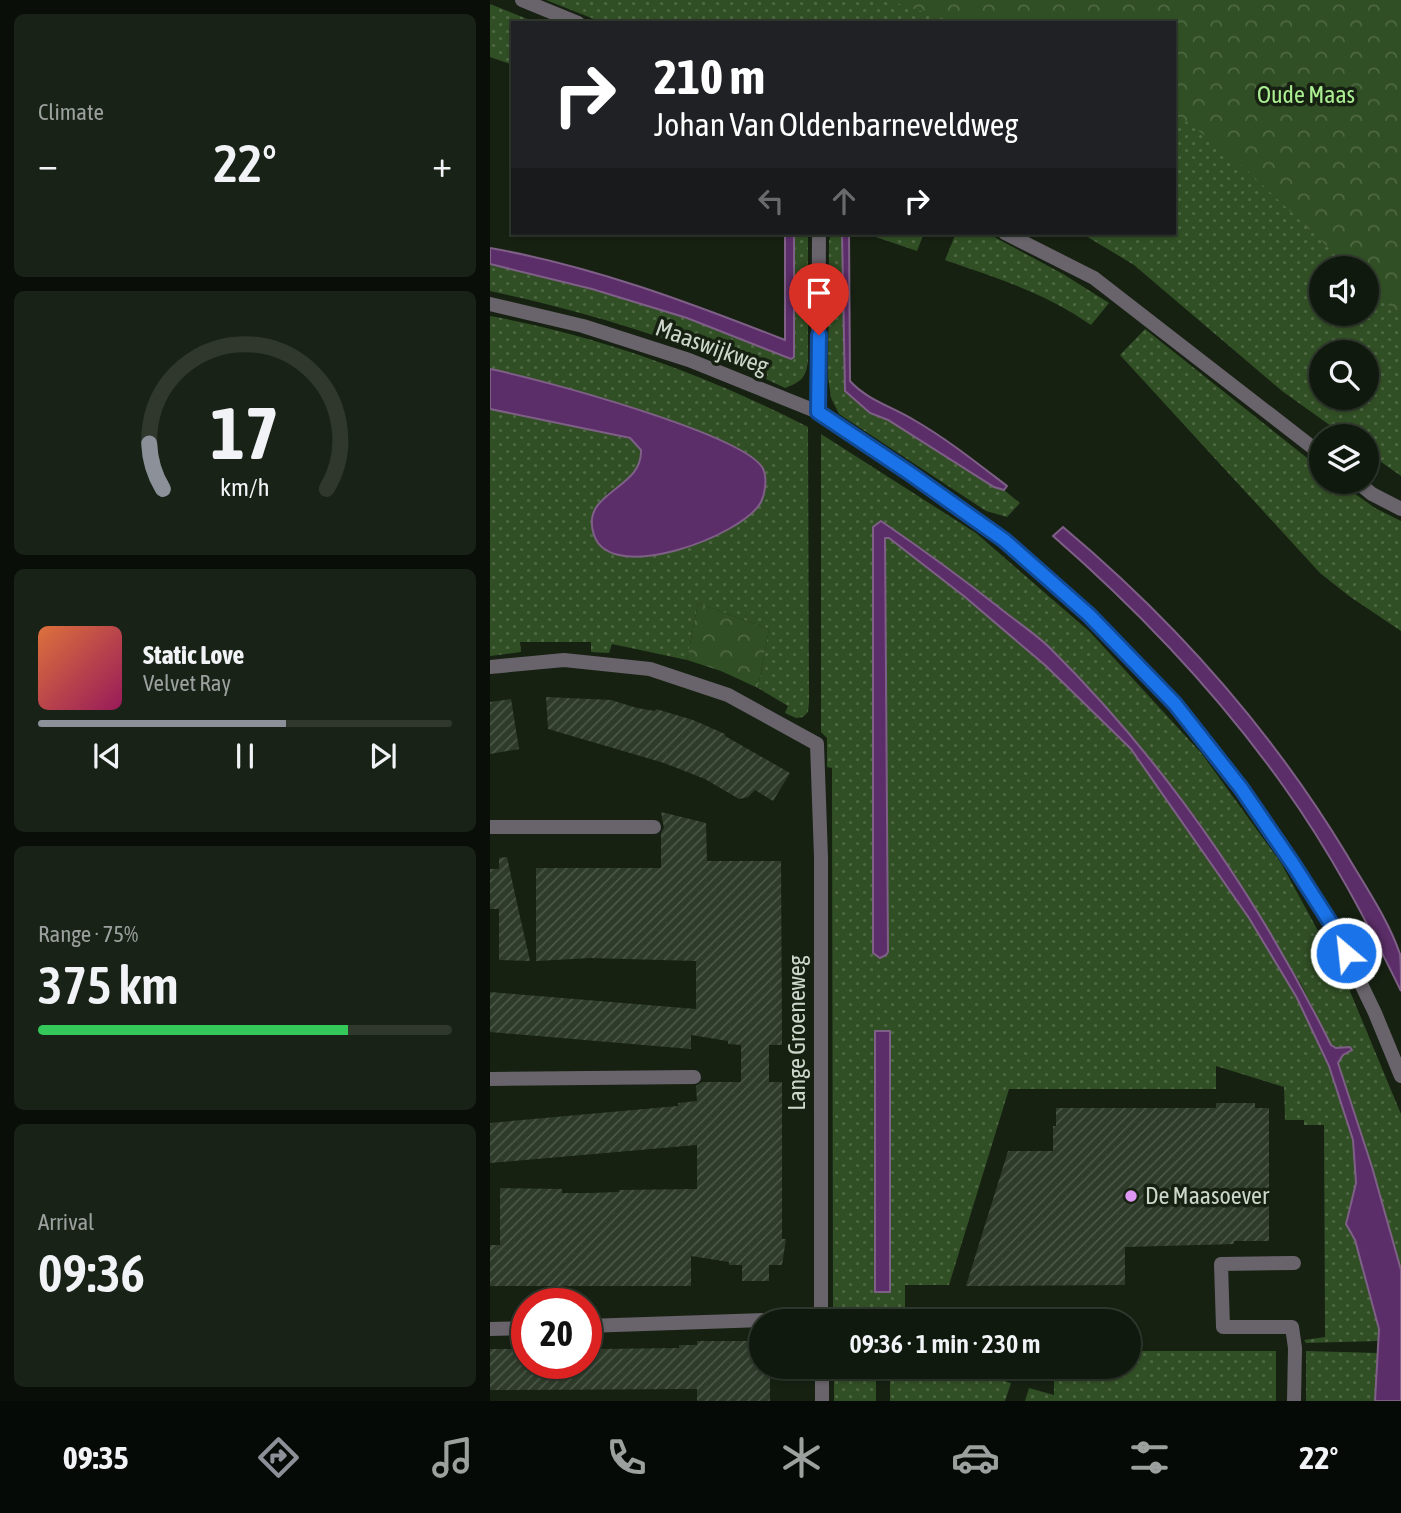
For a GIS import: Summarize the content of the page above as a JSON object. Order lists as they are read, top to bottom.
{
  "streets": {
    "street": ["Maaswijkweg", "Lange Groeneweg"]
  },
  "parks": ["Oude Maas"],
  "places": ["De Maasoever"],
  "page": {
    "tile": [
      "Climate",
      ["Range · 75%", "375 km"],
      ["Arrival", "09:36"]
    ],
    "turn": ["210 m", "Johan Van Oldenbarneveldweg"],
    "heat": ["−", "22°", "+"],
    "song": ["Static Love", "Velvet Ray"],
    "limit": "20",
    "trip": "09:36 · 1 min · 230 m",
    "tabs": ["09:35", "22°"],
    "gauge": ["17", "km/h"]
  }
}
